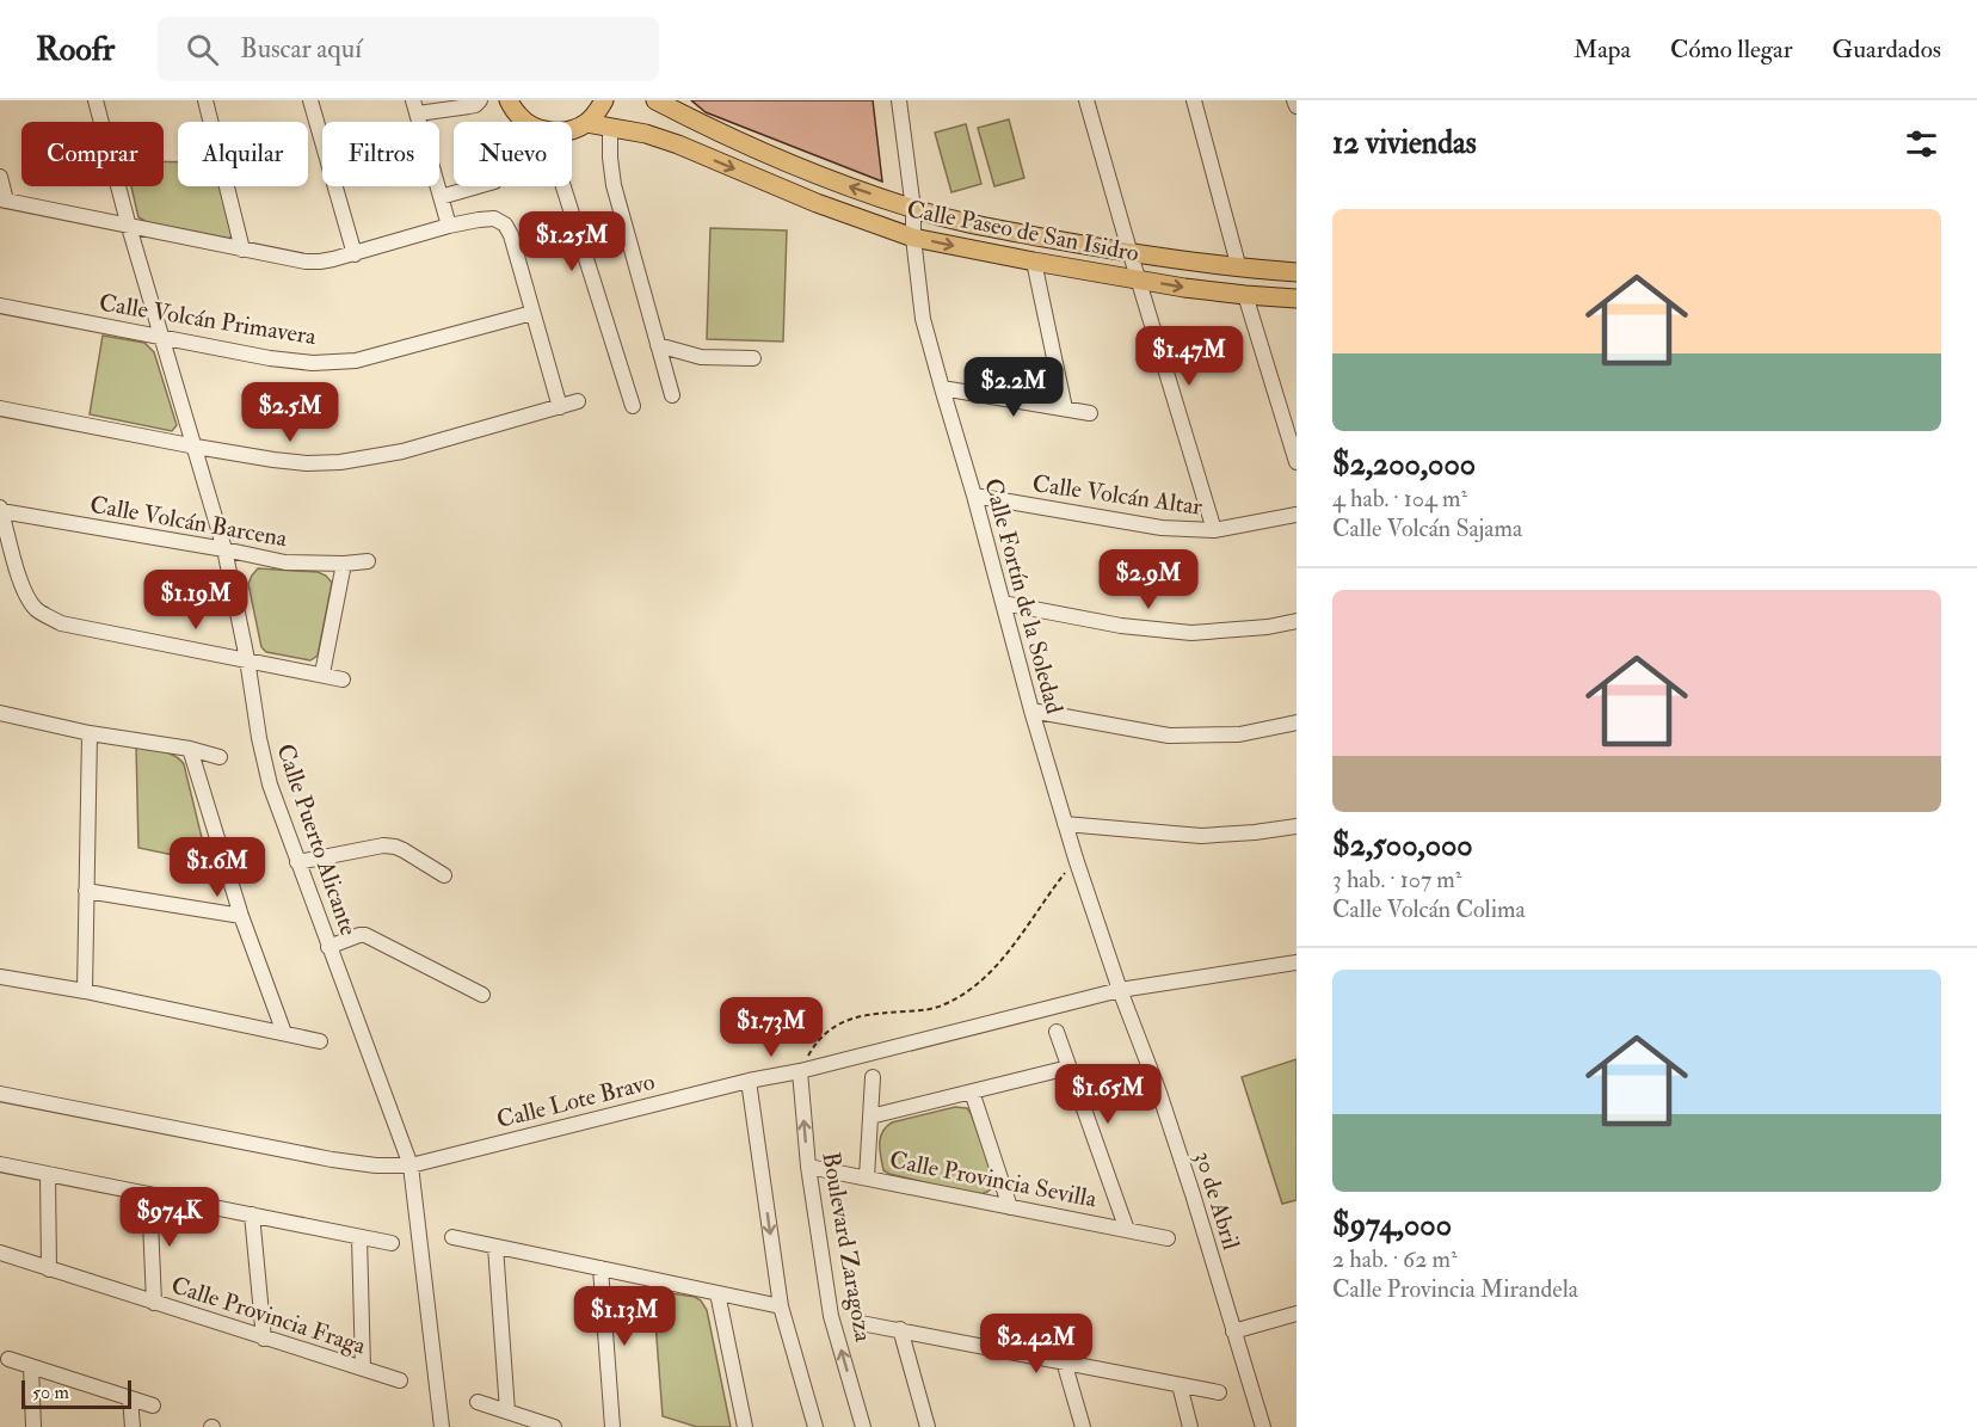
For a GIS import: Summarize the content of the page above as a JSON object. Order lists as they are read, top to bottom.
{
  "streets": {
    "main road": ["Calle Paseo de San Isidro"],
    "street": [
      "Calle Volcán Primavera",
      "Calle Volcán Altar",
      "Calle Volcán Barcena",
      "Calle Fortín de la Soledad",
      "Calle Puerto Alicante",
      "Calle Lote Bravo",
      "Calle Provincia Sevilla",
      "30 de Abril",
      "Boulevard Zaragoza",
      "Calle Provincia Fraga"
    ]
  },
  "crossings": [
    ["Calle Paseo de San Isidro", "Calle Fortín de la Soledad"],
    ["Calle Volcán Primavera", "Calle Puerto Alicante"],
    ["Calle Volcán Altar", "Calle Fortín de la Soledad"],
    ["Calle Volcán Barcena", "Calle Puerto Alicante"],
    ["Calle Fortín de la Soledad", "Calle Lote Bravo"],
    ["Calle Fortín de la Soledad", "30 de Abril"],
    ["Calle Puerto Alicante", "Calle Lote Bravo"],
    ["Calle Lote Bravo", "30 de Abril"],
    ["Calle Lote Bravo", "Boulevard Zaragoza"],
    ["Calle Provincia Sevilla", "Boulevard Zaragoza"]
  ],
  "scale_bar": "50 m",
  "page": {
    "header": "Roofr",
    "search": "Buscar aquí",
    "nav": ["Mapa", "Cómo llegar", "Guardados"],
    "heading": "12 viviendas",
    "chip": [
      "Comprar",
      "Alquilar",
      "Filtros",
      "Nuevo"
    ],
    "list": [
      {
        "name": "$2,200,000",
        "note": "4 hab. · 104 m² · Calle Volcán Sajama"
      },
      {
        "name": "$2,500,000",
        "note": "3 hab. · 107 m² · Calle Volcán Colima"
      },
      {
        "name": "$974,000",
        "note": "2 hab. · 62 m² · Calle Provincia Mirandela"
      }
    ],
    "price": [
      "$1.25M",
      "$1.47M",
      "$2.2M",
      "$2.5M",
      "$2.9M",
      "$1.19M",
      "$1.6M",
      "$1.73M",
      "$1.65M",
      "$974K",
      "$1.13M",
      "$2.42M"
    ],
    "scale": "50 m"
  }
}
